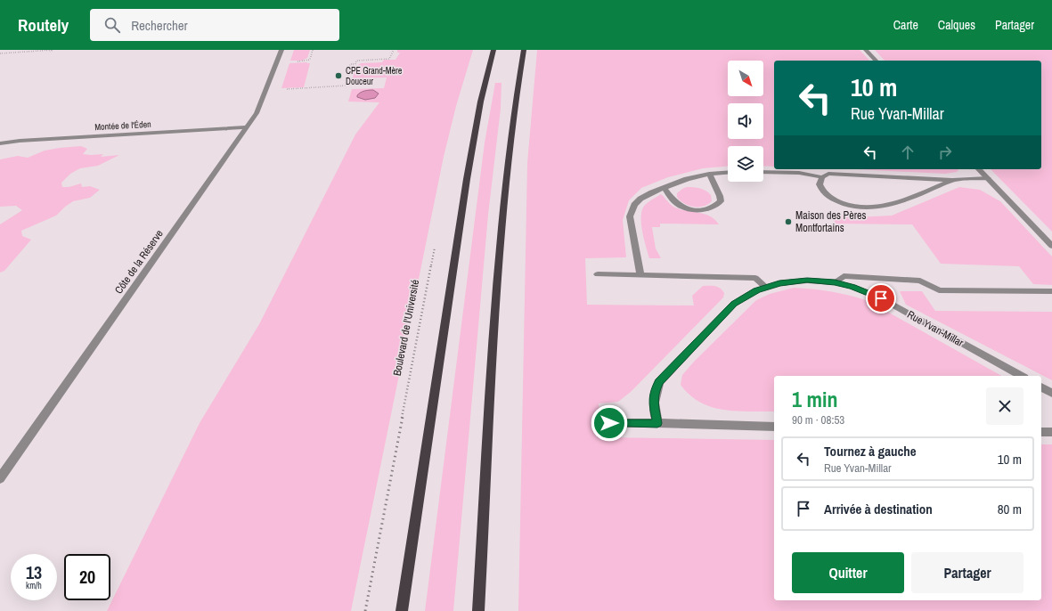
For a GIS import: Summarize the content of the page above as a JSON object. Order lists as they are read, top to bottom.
{
  "streets": {
    "street": ["Montée de l'Éden", "Côte de la Réserve", "Rue Yvan-Millar"],
    "path": ["Boulevard de l'Université"]
  },
  "crossings": [
    ["Montée de l'Éden", "Côte de la Réserve"]
  ],
  "places": ["CPE Grand-Mère Douceur", "Maison des Pères Montfortains"],
  "north": "bottom right",
  "page": {
    "header": "Routely",
    "search": "Rechercher",
    "nav": ["Carte", "Calques", "Partager"],
    "turn": ["10 m", "Rue Yvan-Millar"],
    "heading": ["1 min", "90 m · 08:53"],
    "list": [
      {
        "name": "Tournez à gauche",
        "note": "Rue Yvan-Millar",
        "value": "10 m"
      },
      {
        "name": "Arrivée à destination",
        "value": "80 m"
      }
    ],
    "buttons": ["Quitter", "Partager"],
    "speed": "13 km/h",
    "limit": "20"
  }
}
